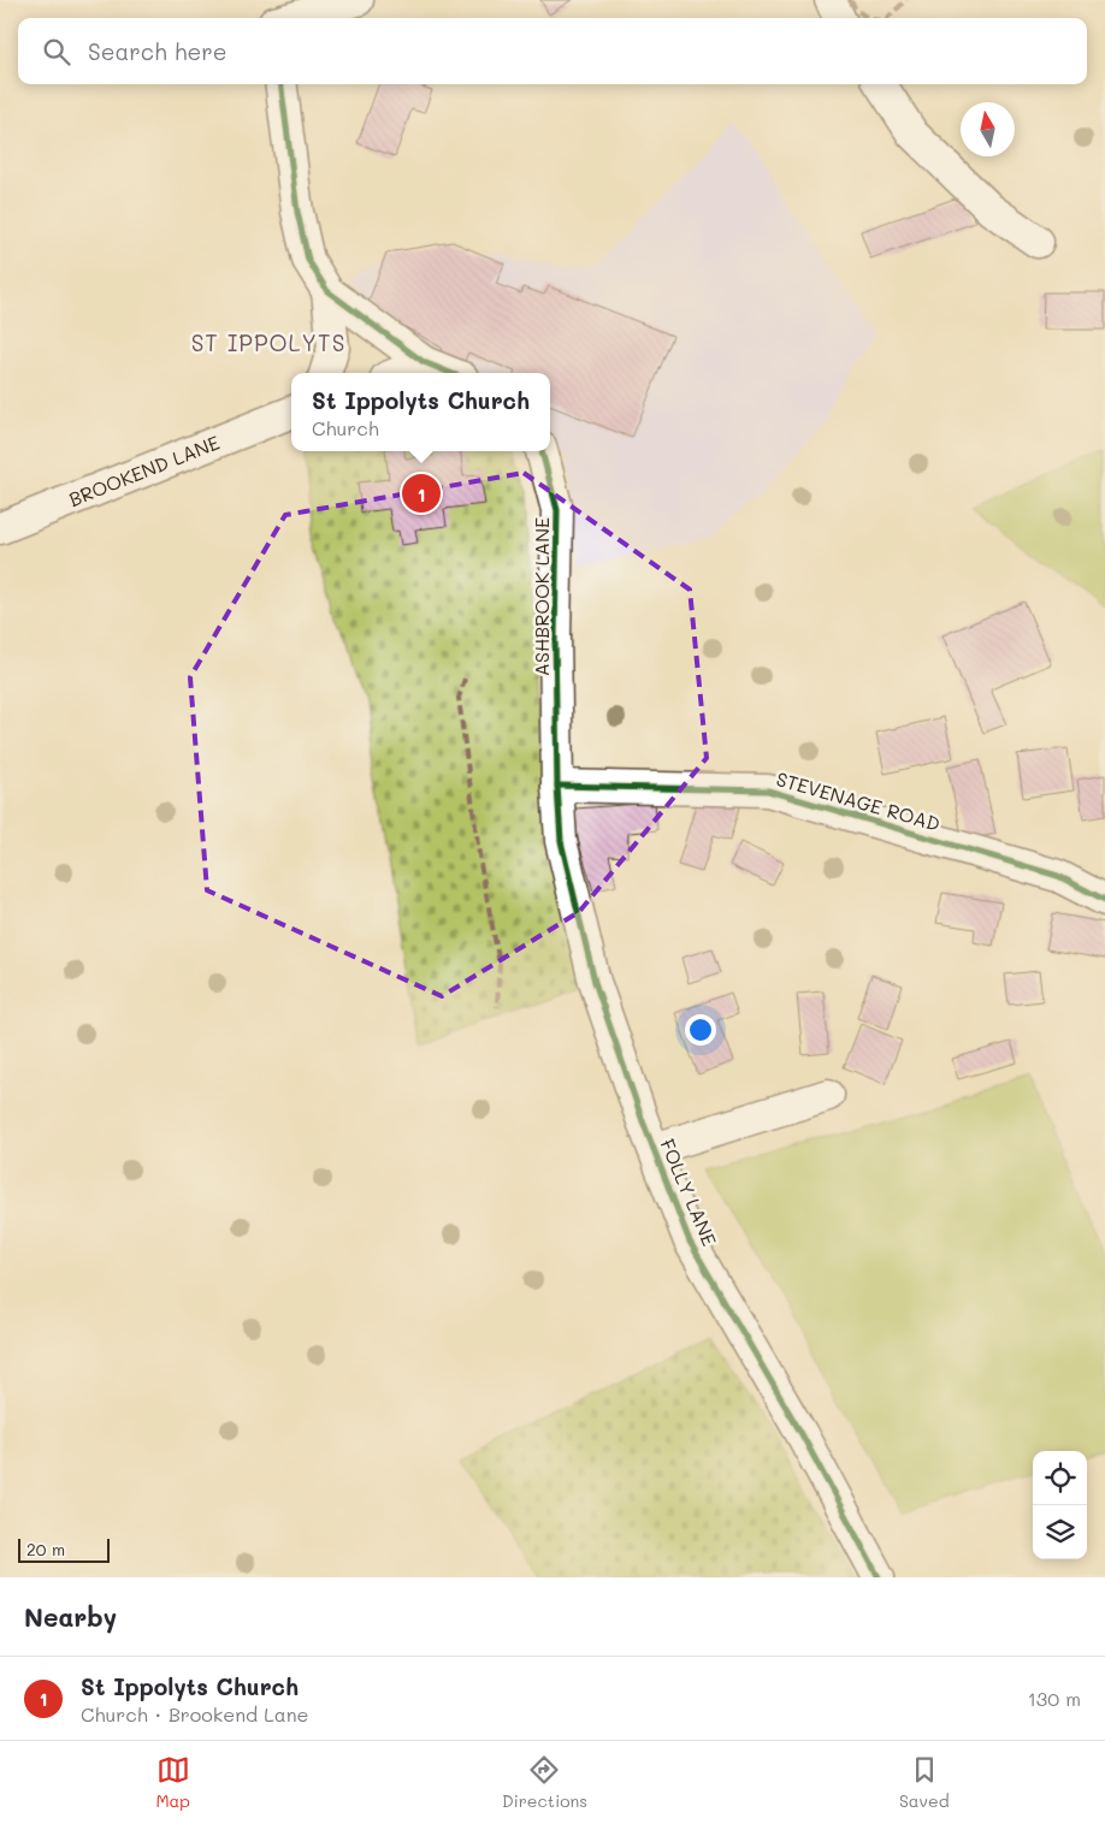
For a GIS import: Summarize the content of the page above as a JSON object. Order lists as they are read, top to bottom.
{
  "streets": {
    "street": [
      "BROOKEND LANE",
      "ASHBROOK LANE",
      "STEVENAGE ROAD",
      "FOLLY LANE"
    ]
  },
  "crossings": [
    ["ASHBROOK LANE", "STEVENAGE ROAD"],
    ["ASHBROOK LANE", "FOLLY LANE"],
    ["STEVENAGE ROAD", "FOLLY LANE"]
  ],
  "districts": ["ST IPPOLYTS"],
  "scale_bar": "20 m",
  "north": "top",
  "page": {
    "search": "Search here",
    "popup": ["St Ippolyts Church", "Church"],
    "pins": "1",
    "scale": "20 m",
    "heading": "Nearby",
    "list": [
      {
        "mark": "1",
        "name": "St Ippolyts Church",
        "note": "Church · Brookend Lane",
        "value": "130 m"
      }
    ],
    "nav": ["Map", "Directions", "Saved"]
  }
}
